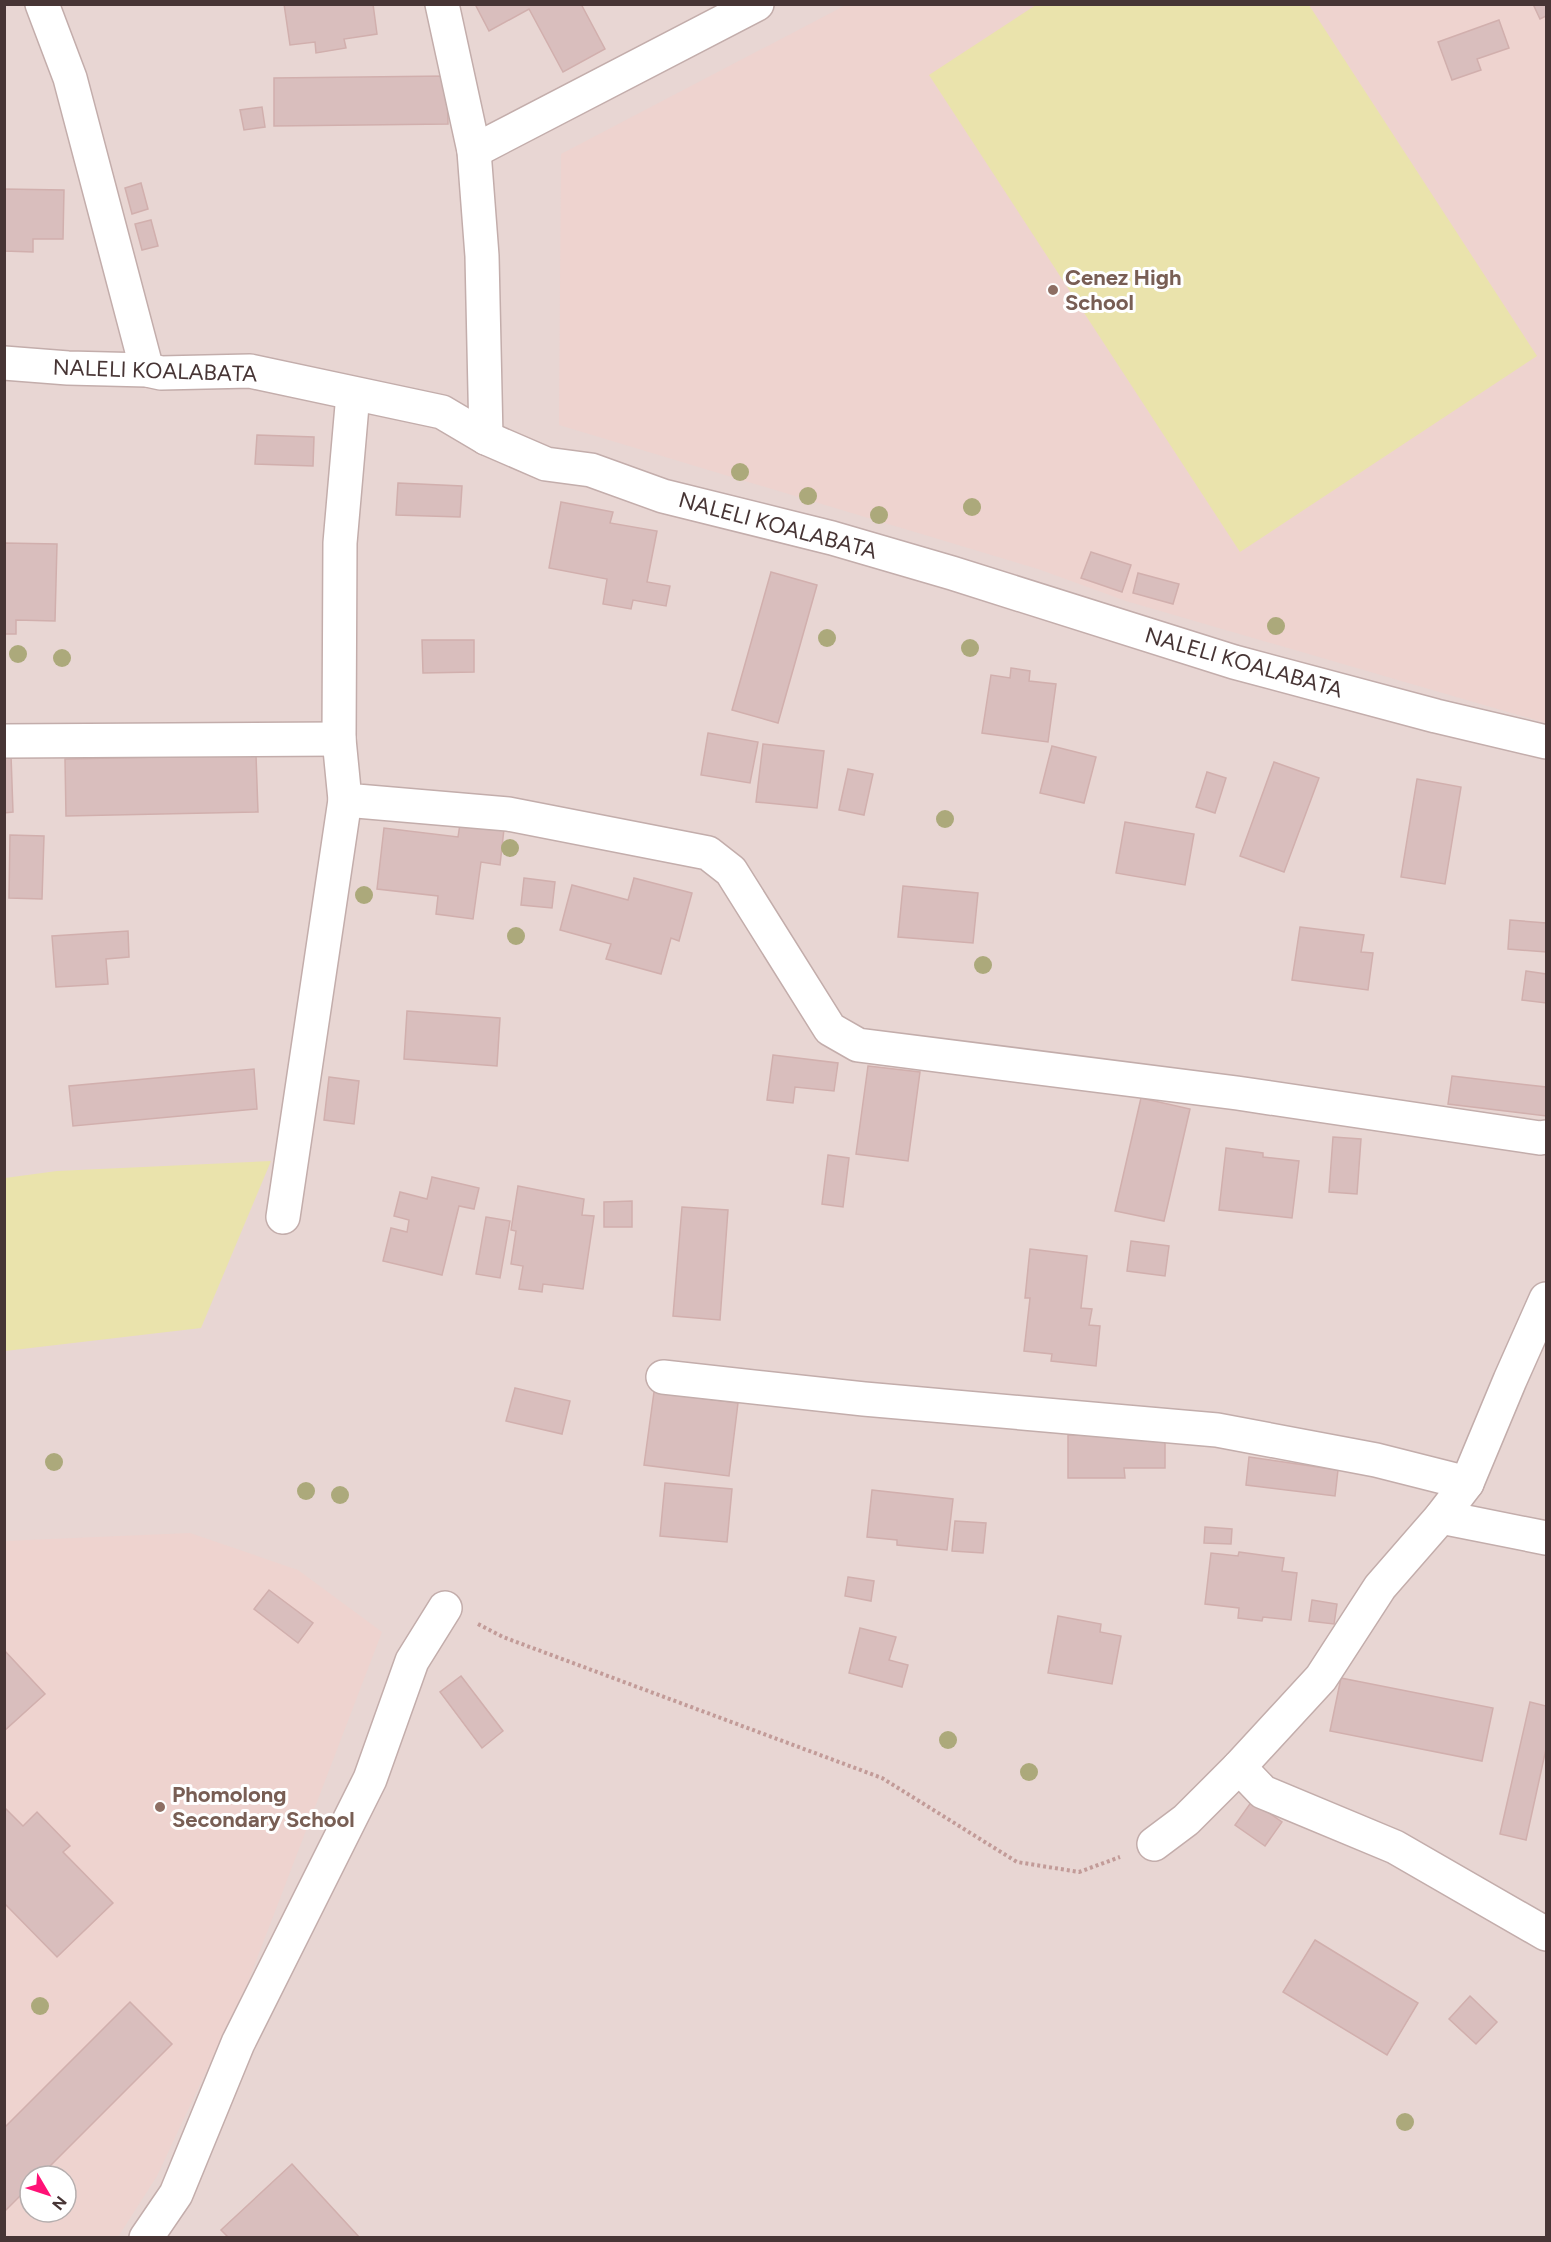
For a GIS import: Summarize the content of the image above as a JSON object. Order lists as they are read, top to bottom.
{
  "streets": {
    "street": ["NALELI KOALABATA"]
  },
  "places": ["Cenez High School", "Phomolong Secondary School"],
  "north": "bottom right"
}
